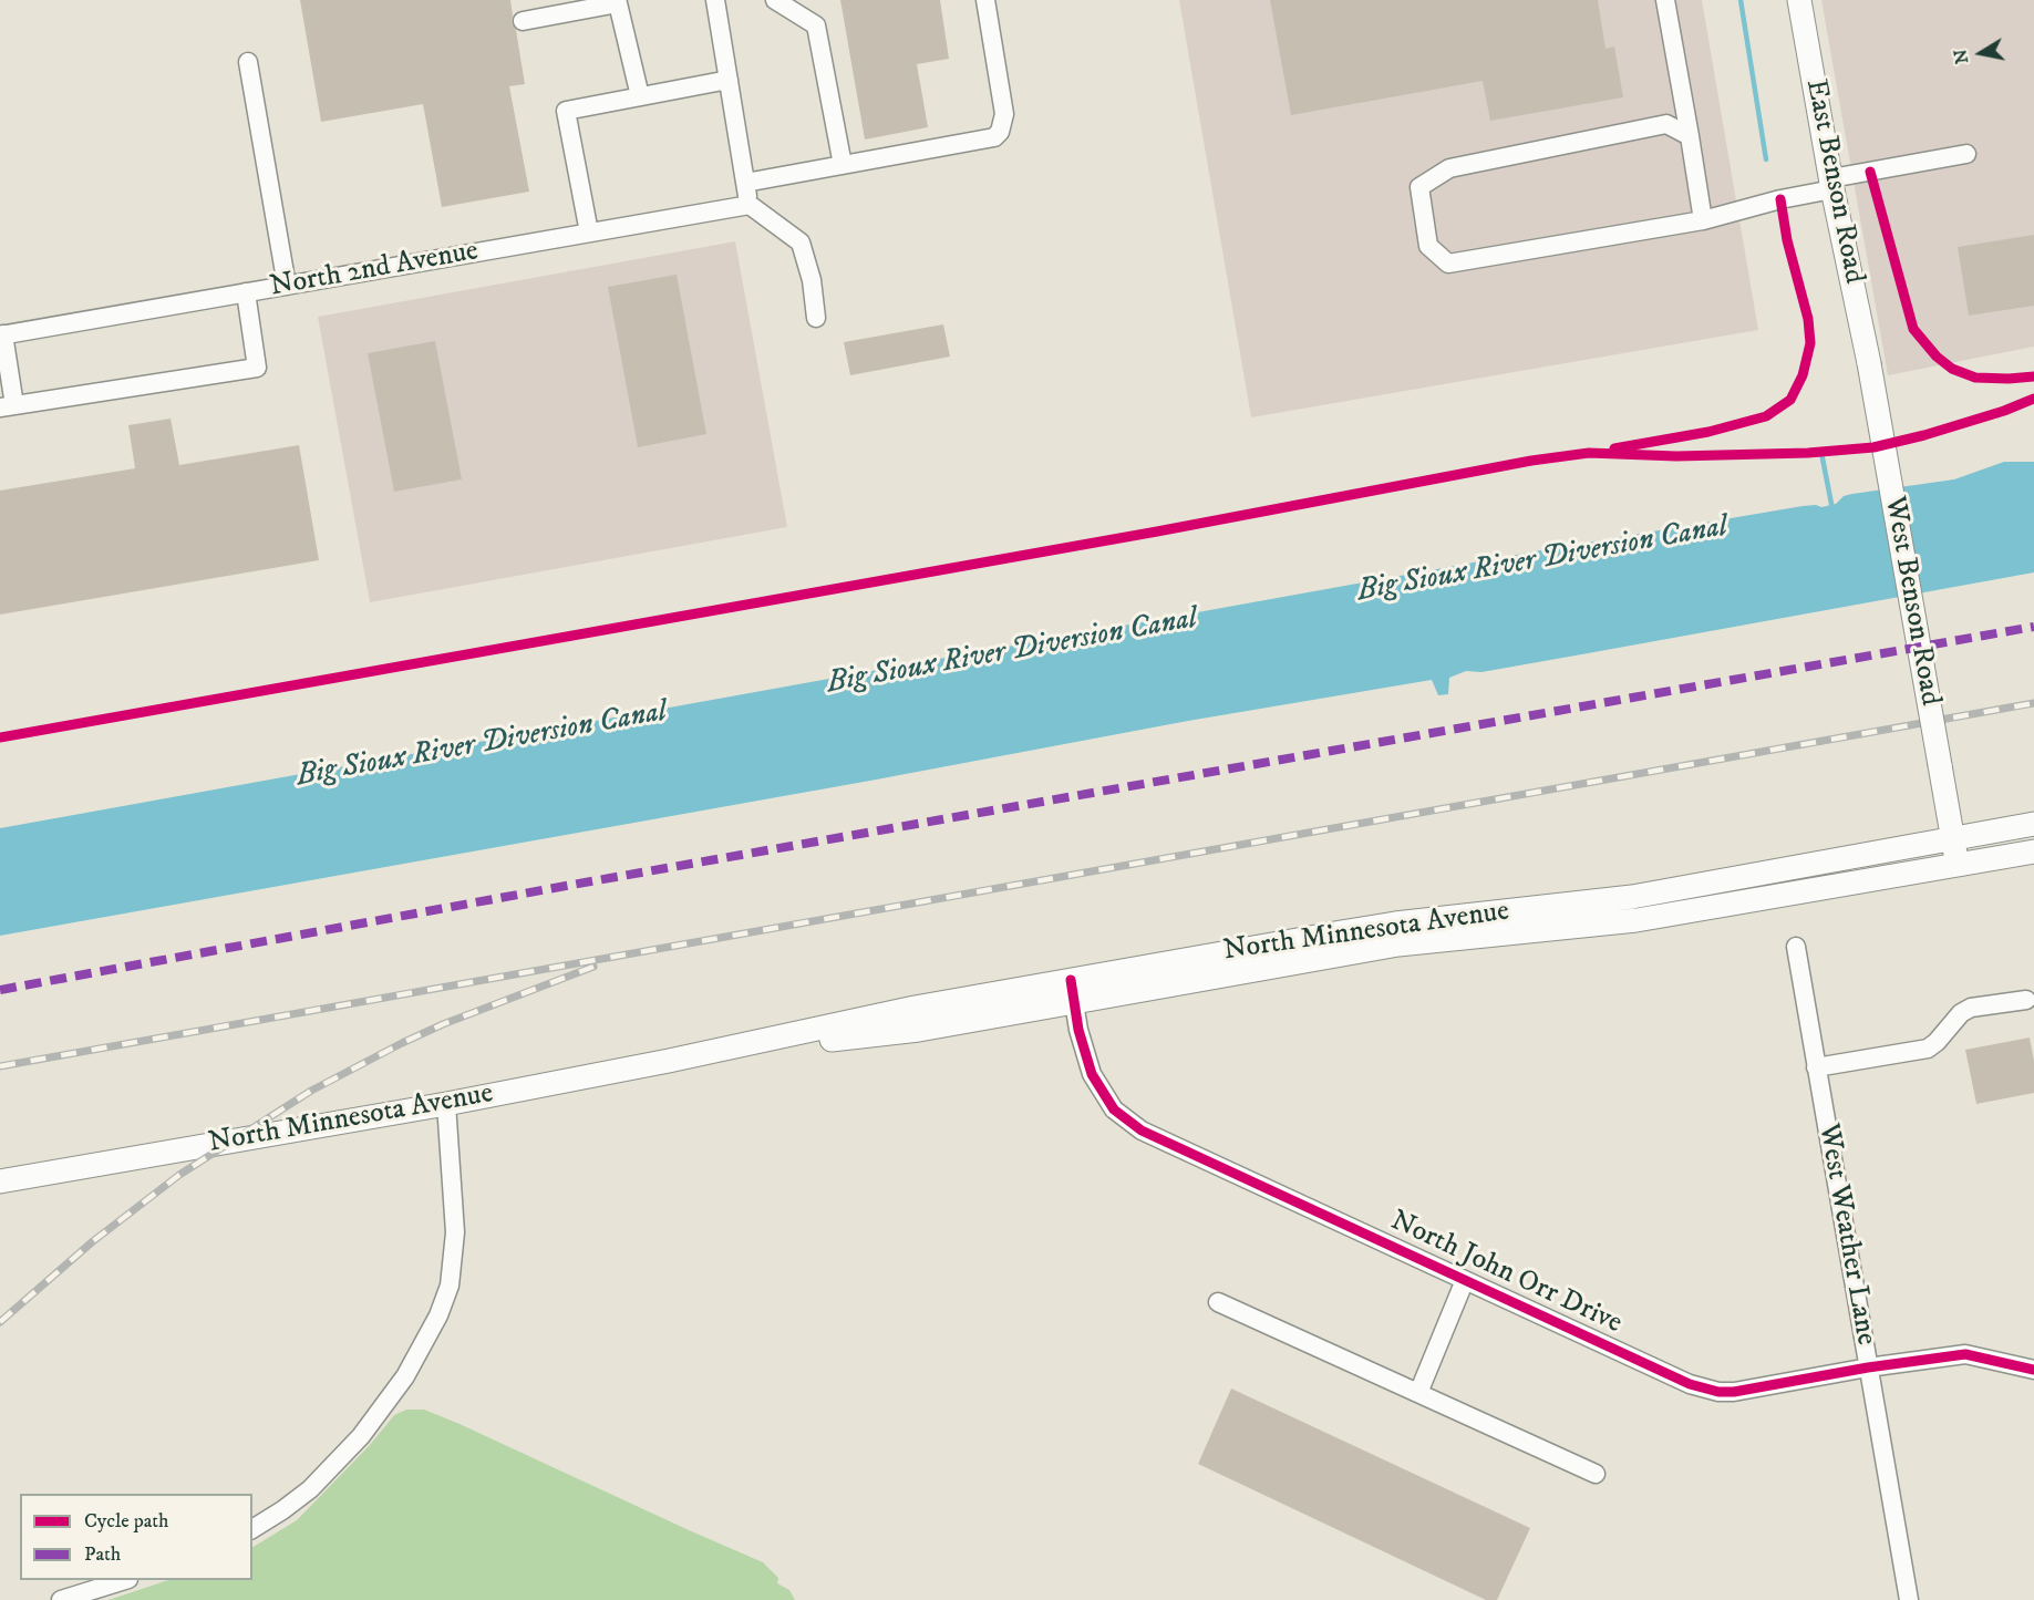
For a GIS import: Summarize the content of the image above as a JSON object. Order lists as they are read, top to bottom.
{
  "streets": {
    "main road": ["East Benson Road", "West Benson Road", "North Minnesota Avenue"],
    "street": ["North 2nd Avenue", "West Weather Lane", "North John Orr Drive"]
  },
  "crossings": [
    ["East Benson Road", "West Benson Road"],
    ["West Benson Road", "North Minnesota Avenue"],
    ["North Minnesota Avenue", "North John Orr Drive"],
    ["West Weather Lane", "North John Orr Drive"]
  ],
  "water": ["Big Sioux River Diversion Canal"],
  "legend": ["Cycle path", "Path"],
  "north": "left"
}
